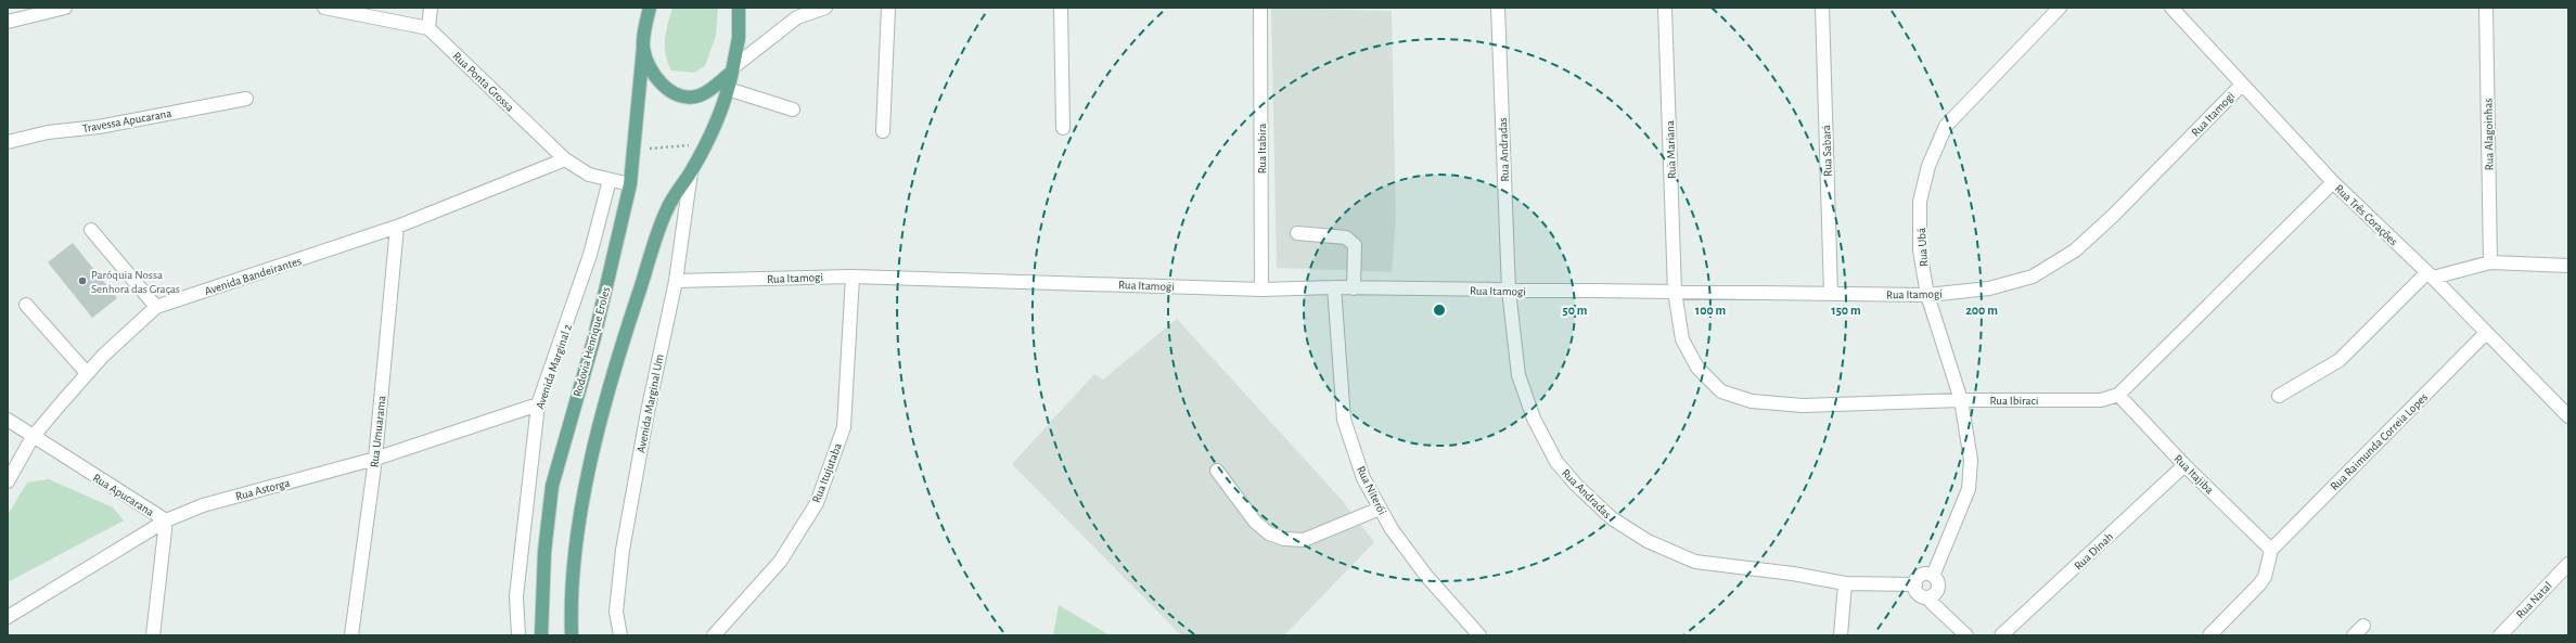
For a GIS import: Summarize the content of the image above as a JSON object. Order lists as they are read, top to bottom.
{
  "streets": {
    "main road": ["Rodovia Henrique Eroles"],
    "street": [
      "Rua Ponta Grossa",
      "Rua Itamogi",
      "Travessa Apucarana",
      "Rua Alagoinhas",
      "Rua Itabira",
      "Rua Andradas",
      "Rua Mariana",
      "Rua Sabará",
      "Rua Três Corações",
      "Rua Ubá",
      "Avenida Bandeirantes",
      "Avenida Marginal 2",
      "Rua Ibiraci",
      "Avenida Marginal Um",
      "Rua Umuarama",
      "Rua Raimunda Correia Lopes",
      "Rua Itujutaba",
      "Rua Itajiba",
      "Rua Astorga",
      "Rua Niterói",
      "Rua Apucarana",
      "Rua Dinah",
      "Rua Natal"
    ]
  },
  "crossings": [
    ["Rua Ponta Grossa", "Avenida Bandeirantes"],
    ["Rua Ponta Grossa", "Rodovia Henrique Eroles"],
    ["Rua Ponta Grossa", "Avenida Marginal 2"],
    ["Rua Itamogi", "Rua Itabira"],
    ["Rua Itamogi", "Rua Andradas"],
    ["Rua Itamogi", "Rua Mariana"],
    ["Rua Itamogi", "Rua Sabará"],
    ["Rua Itamogi", "Rua Três Corações"],
    ["Rua Itamogi", "Rua Ubá"],
    ["Rua Itamogi", "Rua Ibiraci"],
    ["Rua Itamogi", "Avenida Marginal Um"],
    ["Rua Itamogi", "Rua Itujutaba"],
    ["Rua Itamogi", "Rua Niterói"],
    ["Rua Andradas", "Rua Ubá"],
    ["Rua Mariana", "Rua Ibiraci"],
    ["Rua Três Corações", "Rua Raimunda Correia Lopes"],
    ["Rua Ubá", "Rua Ibiraci"],
    ["Avenida Bandeirantes", "Rua Umuarama"],
    ["Avenida Bandeirantes", "Rua Apucarana"],
    ["Avenida Marginal 2", "Rua Astorga"],
    ["Rua Ibiraci", "Rua Itajiba"],
    ["Rua Umuarama", "Rua Astorga"],
    ["Rua Raimunda Correia Lopes", "Rua Itajiba"],
    ["Rua Itajiba", "Rua Dinah"],
    ["Rua Astorga", "Rua Apucarana"]
  ],
  "places": ["Paróquia Nossa Senhora das Graças"],
  "rings": [
    "50 m",
    "100 m",
    "150 m",
    "200 m"
  ]
}
